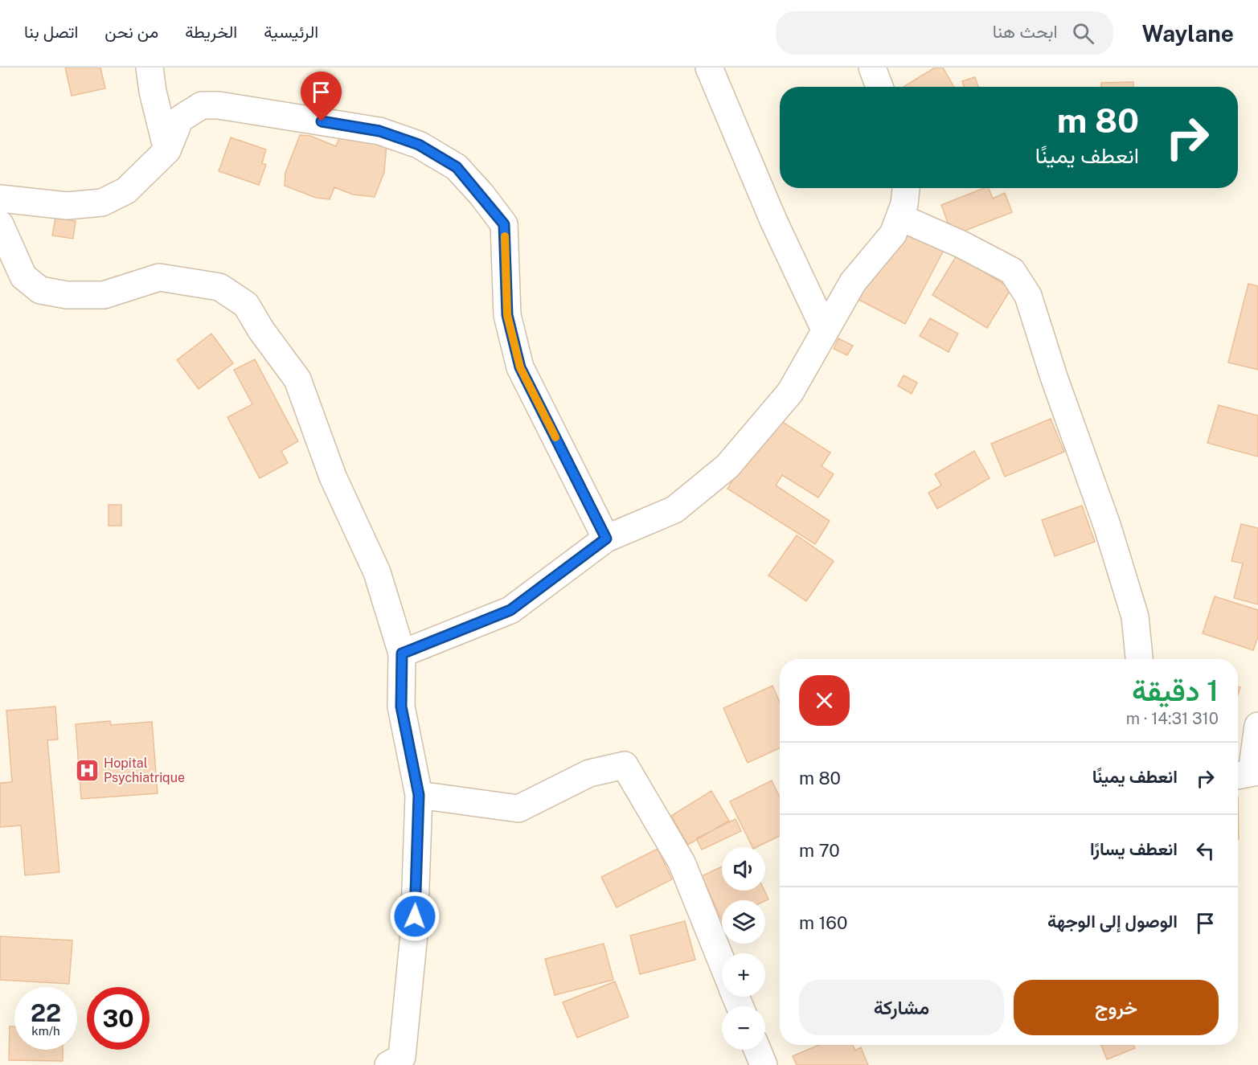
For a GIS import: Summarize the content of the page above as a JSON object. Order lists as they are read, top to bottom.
{
  "places": {
    "hospital": ["Hopital Psychiatrique"]
  },
  "page": {
    "header": "Waylane",
    "search": "ابحث هنا",
    "nav": [
      "الرئيسية",
      "الخريطة",
      "من نحن",
      "اتصل بنا"
    ],
    "turn": ["80 m", "انعطف يمينًا"],
    "heading": ["1 دقيقة", "310 m · 14:31"],
    "list": [
      {
        "name": "انعطف يمينًا",
        "value": "80 m"
      },
      {
        "name": "انعطف يسارًا",
        "value": "70 m"
      },
      {
        "name": "الوصول إلى الوجهة",
        "value": "160 m"
      }
    ],
    "map_buttons": ["+", "−"],
    "buttons": ["خروج", "مشاركة"],
    "speed": "22 km/h",
    "limit": "30"
  }
}
